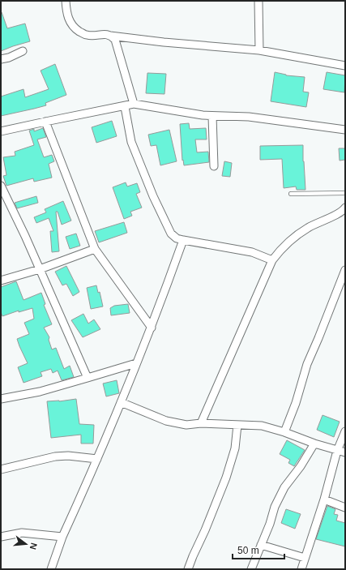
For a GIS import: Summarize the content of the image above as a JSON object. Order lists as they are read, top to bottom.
{
  "scale_bar": "50 m",
  "north": "right"
}
